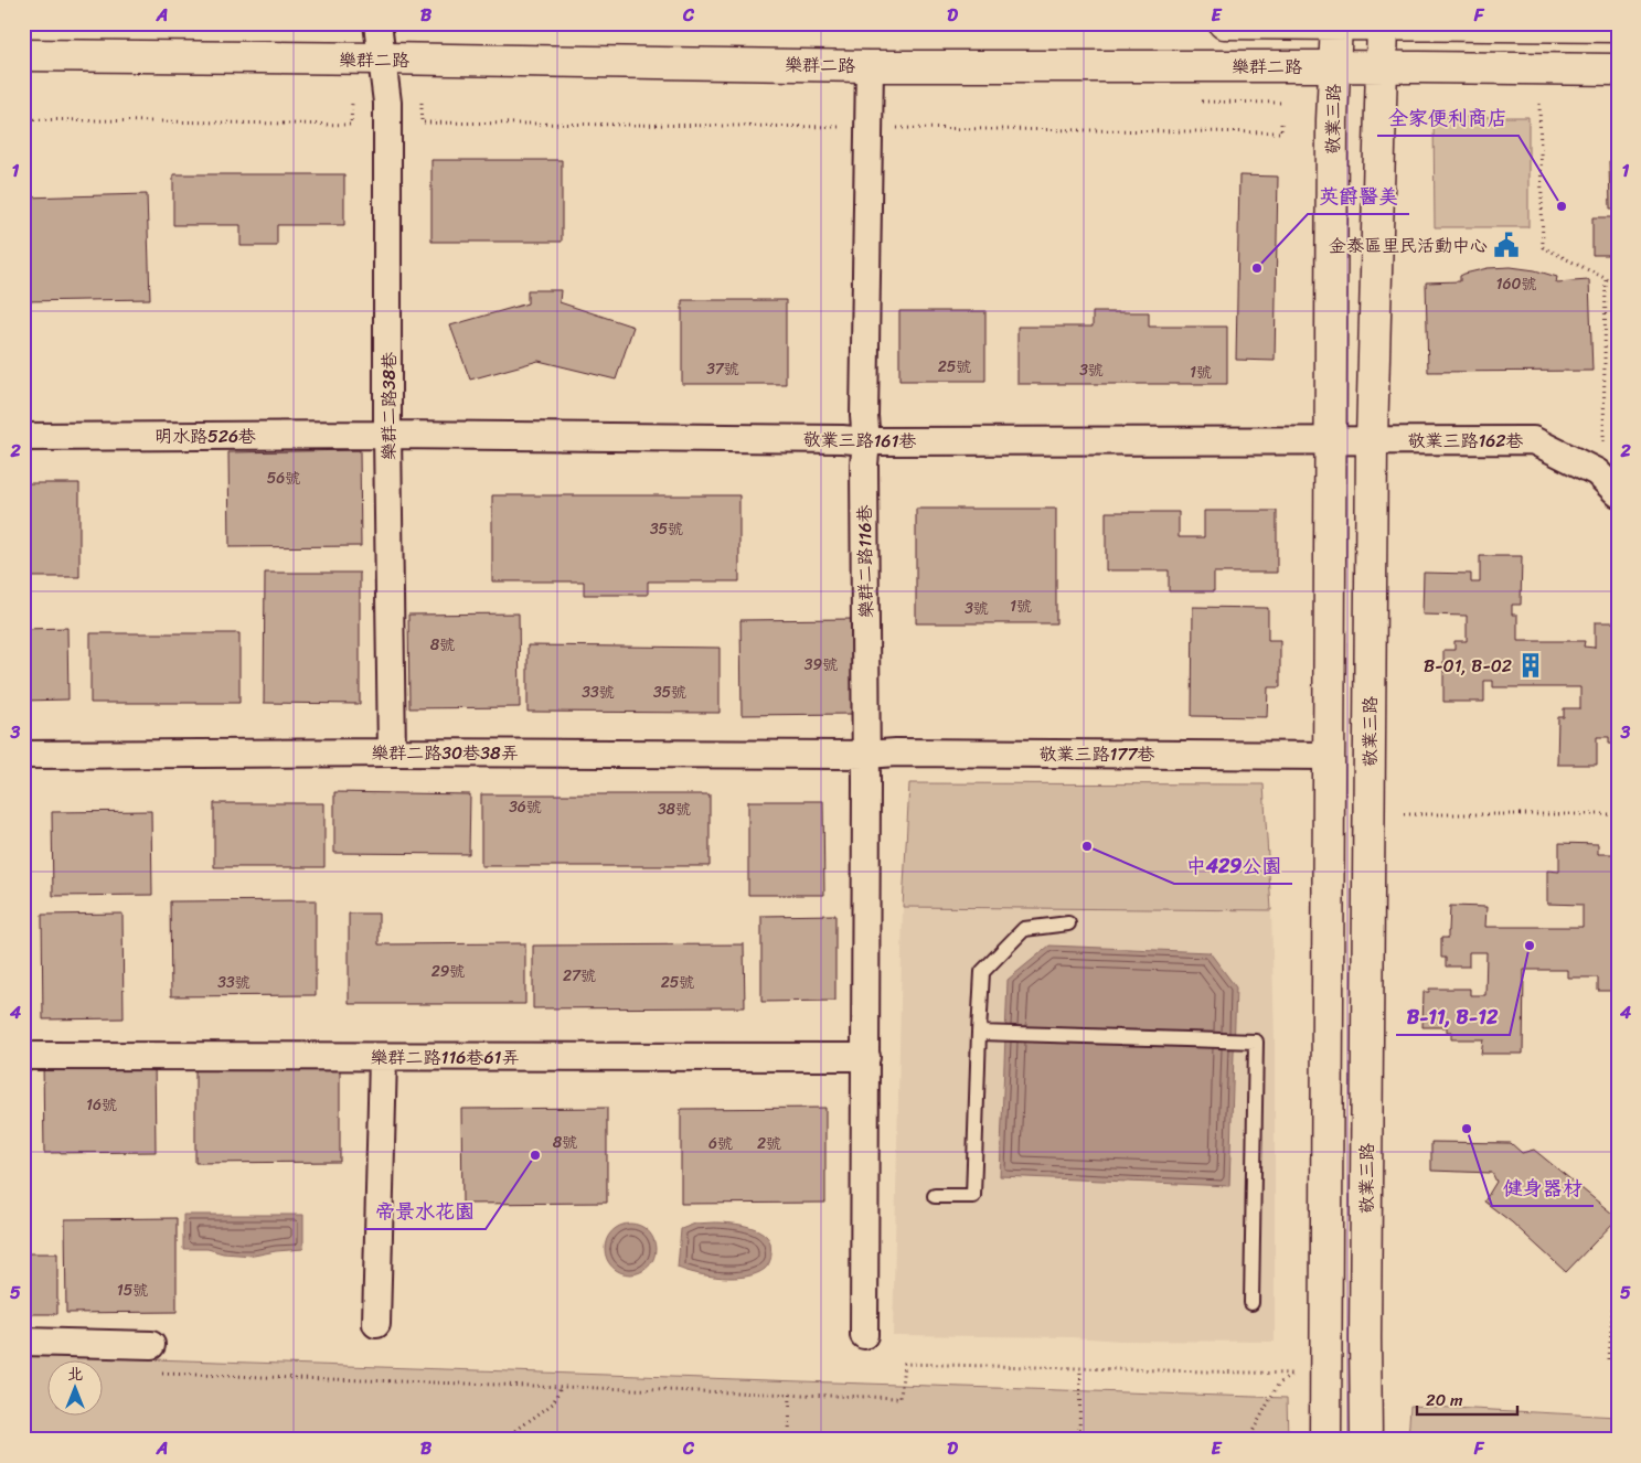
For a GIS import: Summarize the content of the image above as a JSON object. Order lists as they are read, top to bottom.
{
  "streets": {
    "street": [
      "樂群二路",
      "敬業三路",
      "樂群二路38巷",
      "明水路526巷",
      "敬業三路161巷",
      "敬業三路162巷",
      "樂群二路116巷",
      "樂群二路30巷38弄",
      "敬業三路177巷",
      "樂群二路116巷61弄"
    ]
  },
  "crossings": [
    ["樂群二路", "敬業三路"],
    ["樂群二路", "樂群二路38巷"],
    ["樂群二路", "樂群二路116巷"],
    ["敬業三路", "敬業三路161巷"],
    ["敬業三路", "敬業三路162巷"],
    ["敬業三路", "敬業三路177巷"],
    ["樂群二路38巷", "明水路526巷"],
    ["樂群二路38巷", "敬業三路161巷"],
    ["樂群二路38巷", "樂群二路30巷38弄"],
    ["明水路526巷", "敬業三路161巷"],
    ["敬業三路161巷", "敬業三路162巷"],
    ["敬業三路161巷", "樂群二路116巷"],
    ["樂群二路116巷", "樂群二路30巷38弄"],
    ["樂群二路116巷", "敬業三路177巷"],
    ["樂群二路116巷", "樂群二路116巷61弄"],
    ["樂群二路30巷38弄", "敬業三路177巷"]
  ],
  "places": {
    "other": [
      "全家便利商店",
      "英爵醫美",
      "中429公園",
      "B-11, B-12",
      "健身器材",
      "帝景水花園"
    ],
    "public building": ["金泰區里民活動中心"],
    "building": ["B-01, B-02"]
  },
  "house_numbers": [
    "160號",
    "25號",
    "37號",
    "3號",
    "1號",
    "56號",
    "35號",
    "1號",
    "3號",
    "8號",
    "39號",
    "33號",
    "35號",
    "36號",
    "38號",
    "29號",
    "27號",
    "33號",
    "25號",
    "16號",
    "8號",
    "6號",
    "2號",
    "15號"
  ],
  "scale_bar": "20 m",
  "north": "top",
  "grid": {
    "columns": [
      "A",
      "B",
      "C",
      "D",
      "E",
      "F"
    ],
    "rows": [
      "1",
      "2",
      "3",
      "4",
      "5"
    ]
  }
}
